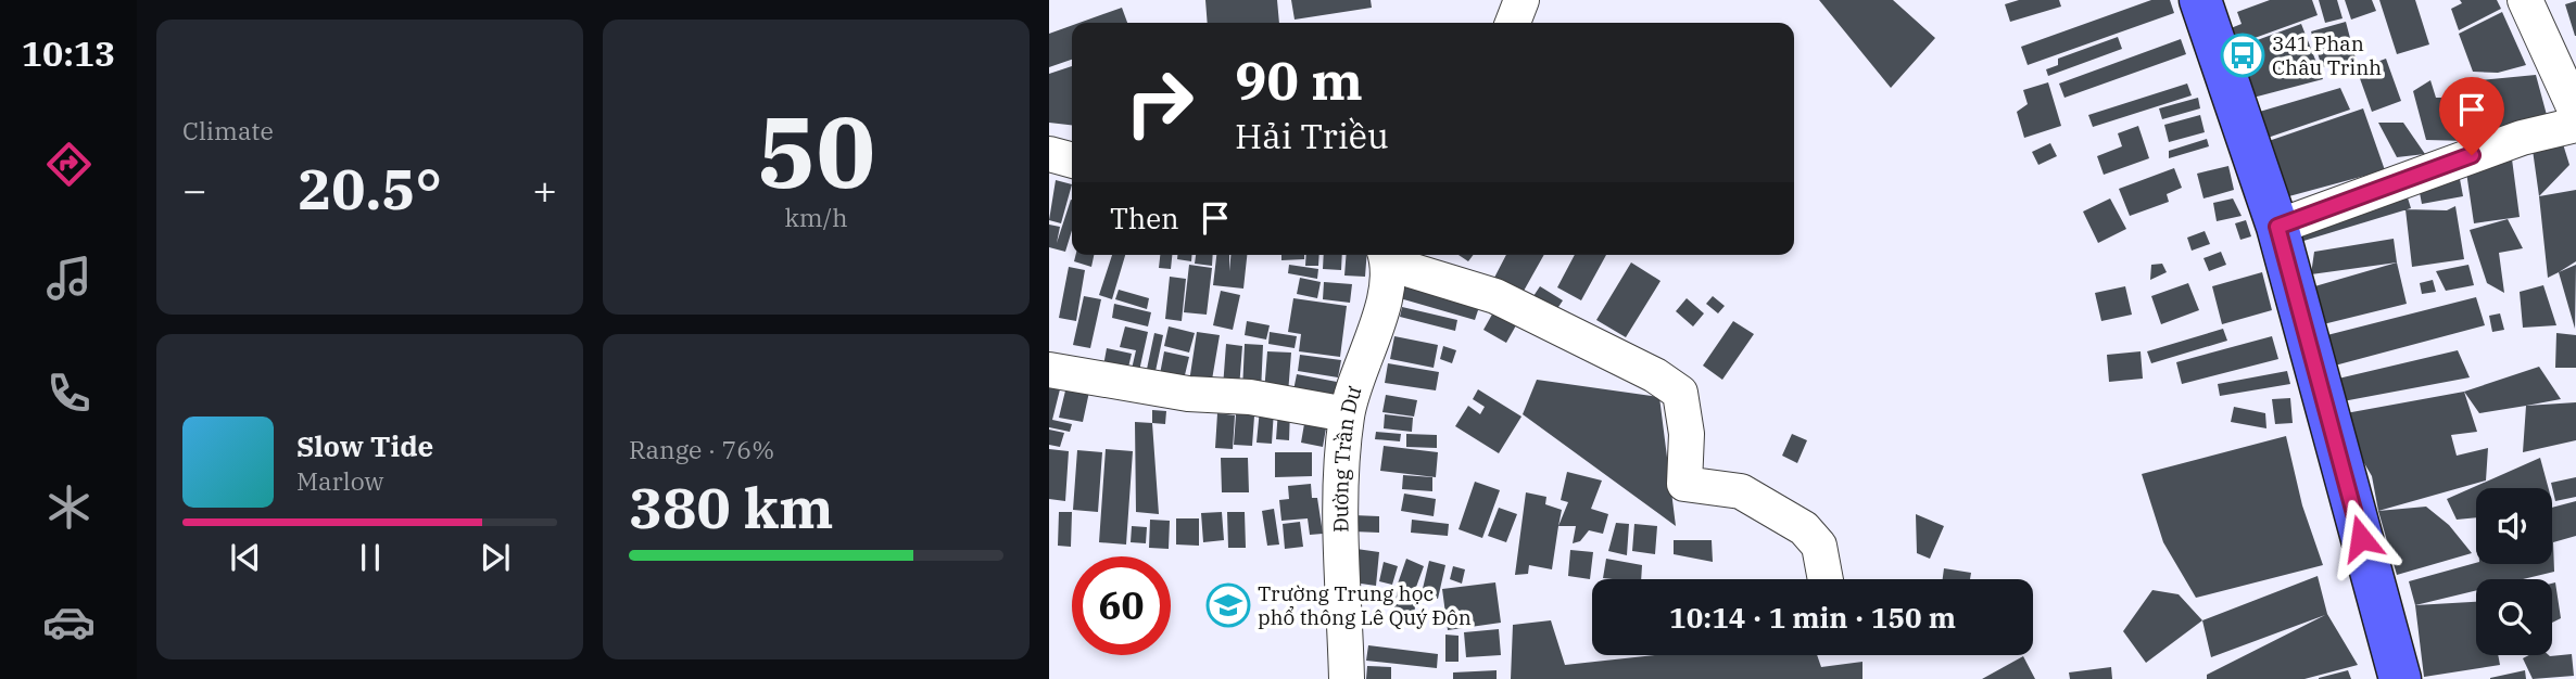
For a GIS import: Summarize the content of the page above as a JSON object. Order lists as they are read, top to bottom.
{
  "streets": {
    "street": ["Đường Trần Dư"]
  },
  "places": {
    "bus stop": ["341 Phan Châu Trinh"],
    "school or university": ["Trường Trung học phổ thông Lê Quý Đôn"]
  },
  "page": {
    "tabs": "10:13",
    "tile": [
      "Climate",
      ["50", "km/h"],
      ["Range · 76%", "380 km"]
    ],
    "turn": ["90 m", "Hải Triều"],
    "heat": ["−", "20.5°", "+"],
    "then": "Then",
    "song": ["Slow Tide", "Marlow"],
    "limit": "60",
    "trip": "10:14 · 1 min · 150 m"
  }
}
